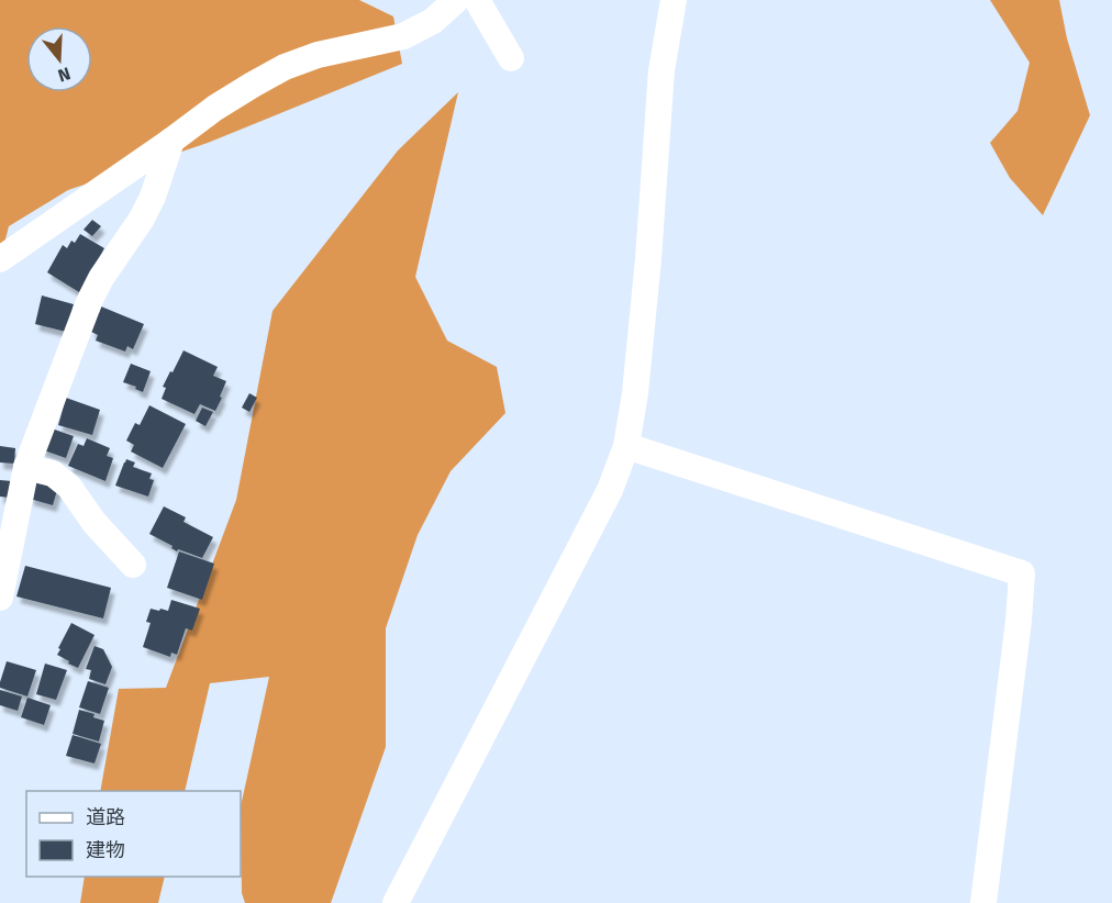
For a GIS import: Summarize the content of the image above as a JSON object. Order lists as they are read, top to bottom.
{
  "legend": ["道路", "建物"],
  "north": "bottom"
}
